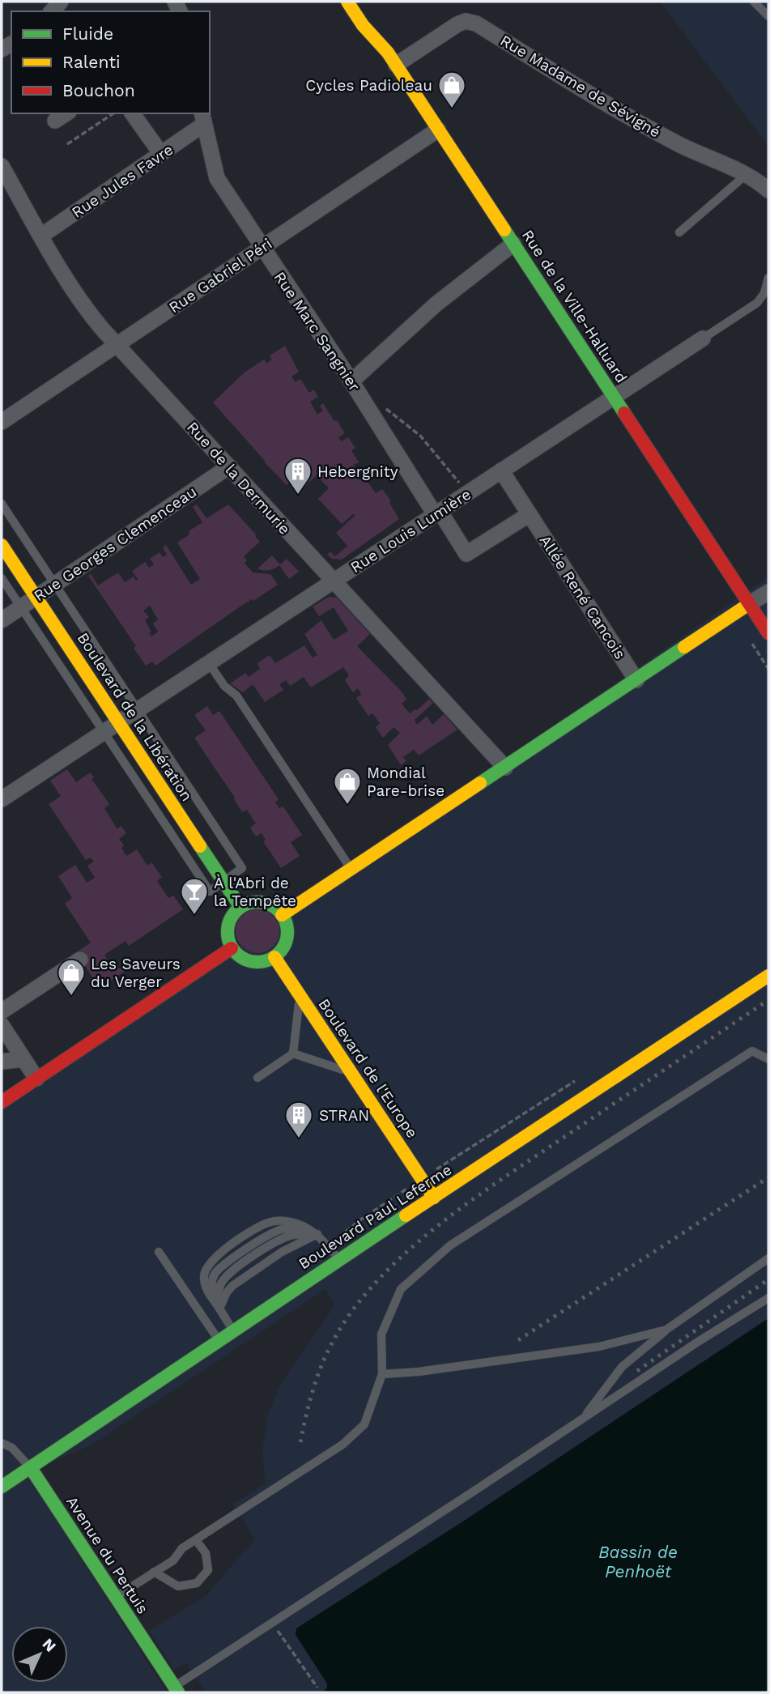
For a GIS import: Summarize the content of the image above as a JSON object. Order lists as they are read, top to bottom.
{
  "streets": {
    "main road": [
      "Rue de la Ville-Halluard",
      "Boulevard de la Libération",
      "Boulevard de l'Europe",
      "Boulevard Paul Leferme",
      "Avenue du Pertuis"
    ],
    "street": [
      "Rue Madame de Sévigné",
      "Rue Jules Favre",
      "Rue Gabriel Péri",
      "Rue Marc Sangnier",
      "Rue de la Dermurie",
      "Rue Louis Lumière",
      "Rue Georges Clemenceau",
      "Allée René Cancois"
    ]
  },
  "crossings": [
    ["Rue Madame de Sévigné", "Rue de la Ville-Halluard"],
    ["Rue Jules Favre", "Rue Marc Sangnier"],
    ["Rue Jules Favre", "Rue de la Dermurie"],
    ["Rue Gabriel Péri", "Rue de la Ville-Halluard"],
    ["Rue Gabriel Péri", "Rue Marc Sangnier"],
    ["Rue Gabriel Péri", "Rue de la Dermurie"],
    ["Rue de la Ville-Halluard", "Rue Louis Lumière"],
    ["Rue Marc Sangnier", "Rue Louis Lumière"],
    ["Rue Marc Sangnier", "Allée René Cancois"],
    ["Rue de la Dermurie", "Rue Louis Lumière"],
    ["Rue de la Dermurie", "Rue Georges Clemenceau"],
    ["Rue Louis Lumière", "Allée René Cancois"],
    ["Rue Louis Lumière", "Boulevard de la Libération"],
    ["Rue Georges Clemenceau", "Boulevard de la Libération"],
    ["Boulevard de la Libération", "Boulevard de l'Europe"],
    ["Boulevard de l'Europe", "Boulevard Paul Leferme"],
    ["Boulevard Paul Leferme", "Avenue du Pertuis"]
  ],
  "water": ["Bassin de Penhoët"],
  "places": {
    "shop": ["Cycles Padioleau", "Mondial Pare-brise", "Les Saveurs du Verger"],
    "building": ["Hebergnity", "STRAN"],
    "bar": ["À l'Abri de la Tempête"]
  },
  "legend": ["Fluide", "Ralenti", "Bouchon"],
  "north": "top right"
}
